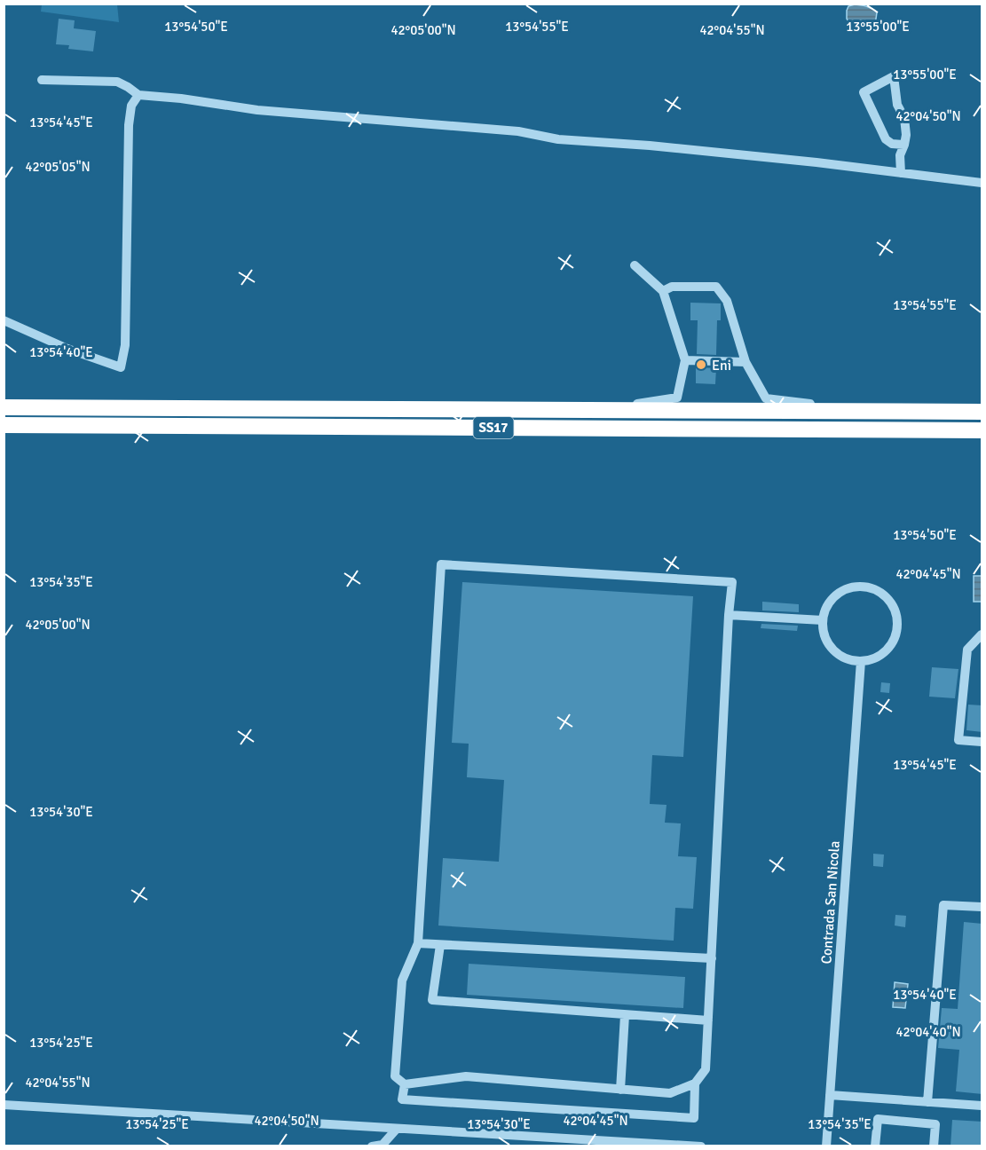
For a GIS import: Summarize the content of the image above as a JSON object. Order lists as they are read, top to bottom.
{
  "streets": {
    "highway": ["SS17"],
    "street": ["Contrada San Nicola"]
  },
  "places": ["Eni"],
  "coordinates": [
    "13°54'50\"E",
    "13°54'55\"E",
    "13°55'00\"E",
    "42°05'00\"N",
    "42°04'55\"N",
    "42°04'50\"N",
    "13°54'45\"E",
    "42°05'05\"N",
    "13°54'40\"E",
    "42°04'45\"N",
    "13°54'35\"E",
    "13°54'30\"E",
    "42°04'40\"N",
    "13°54'25\"E"
  ]
}
